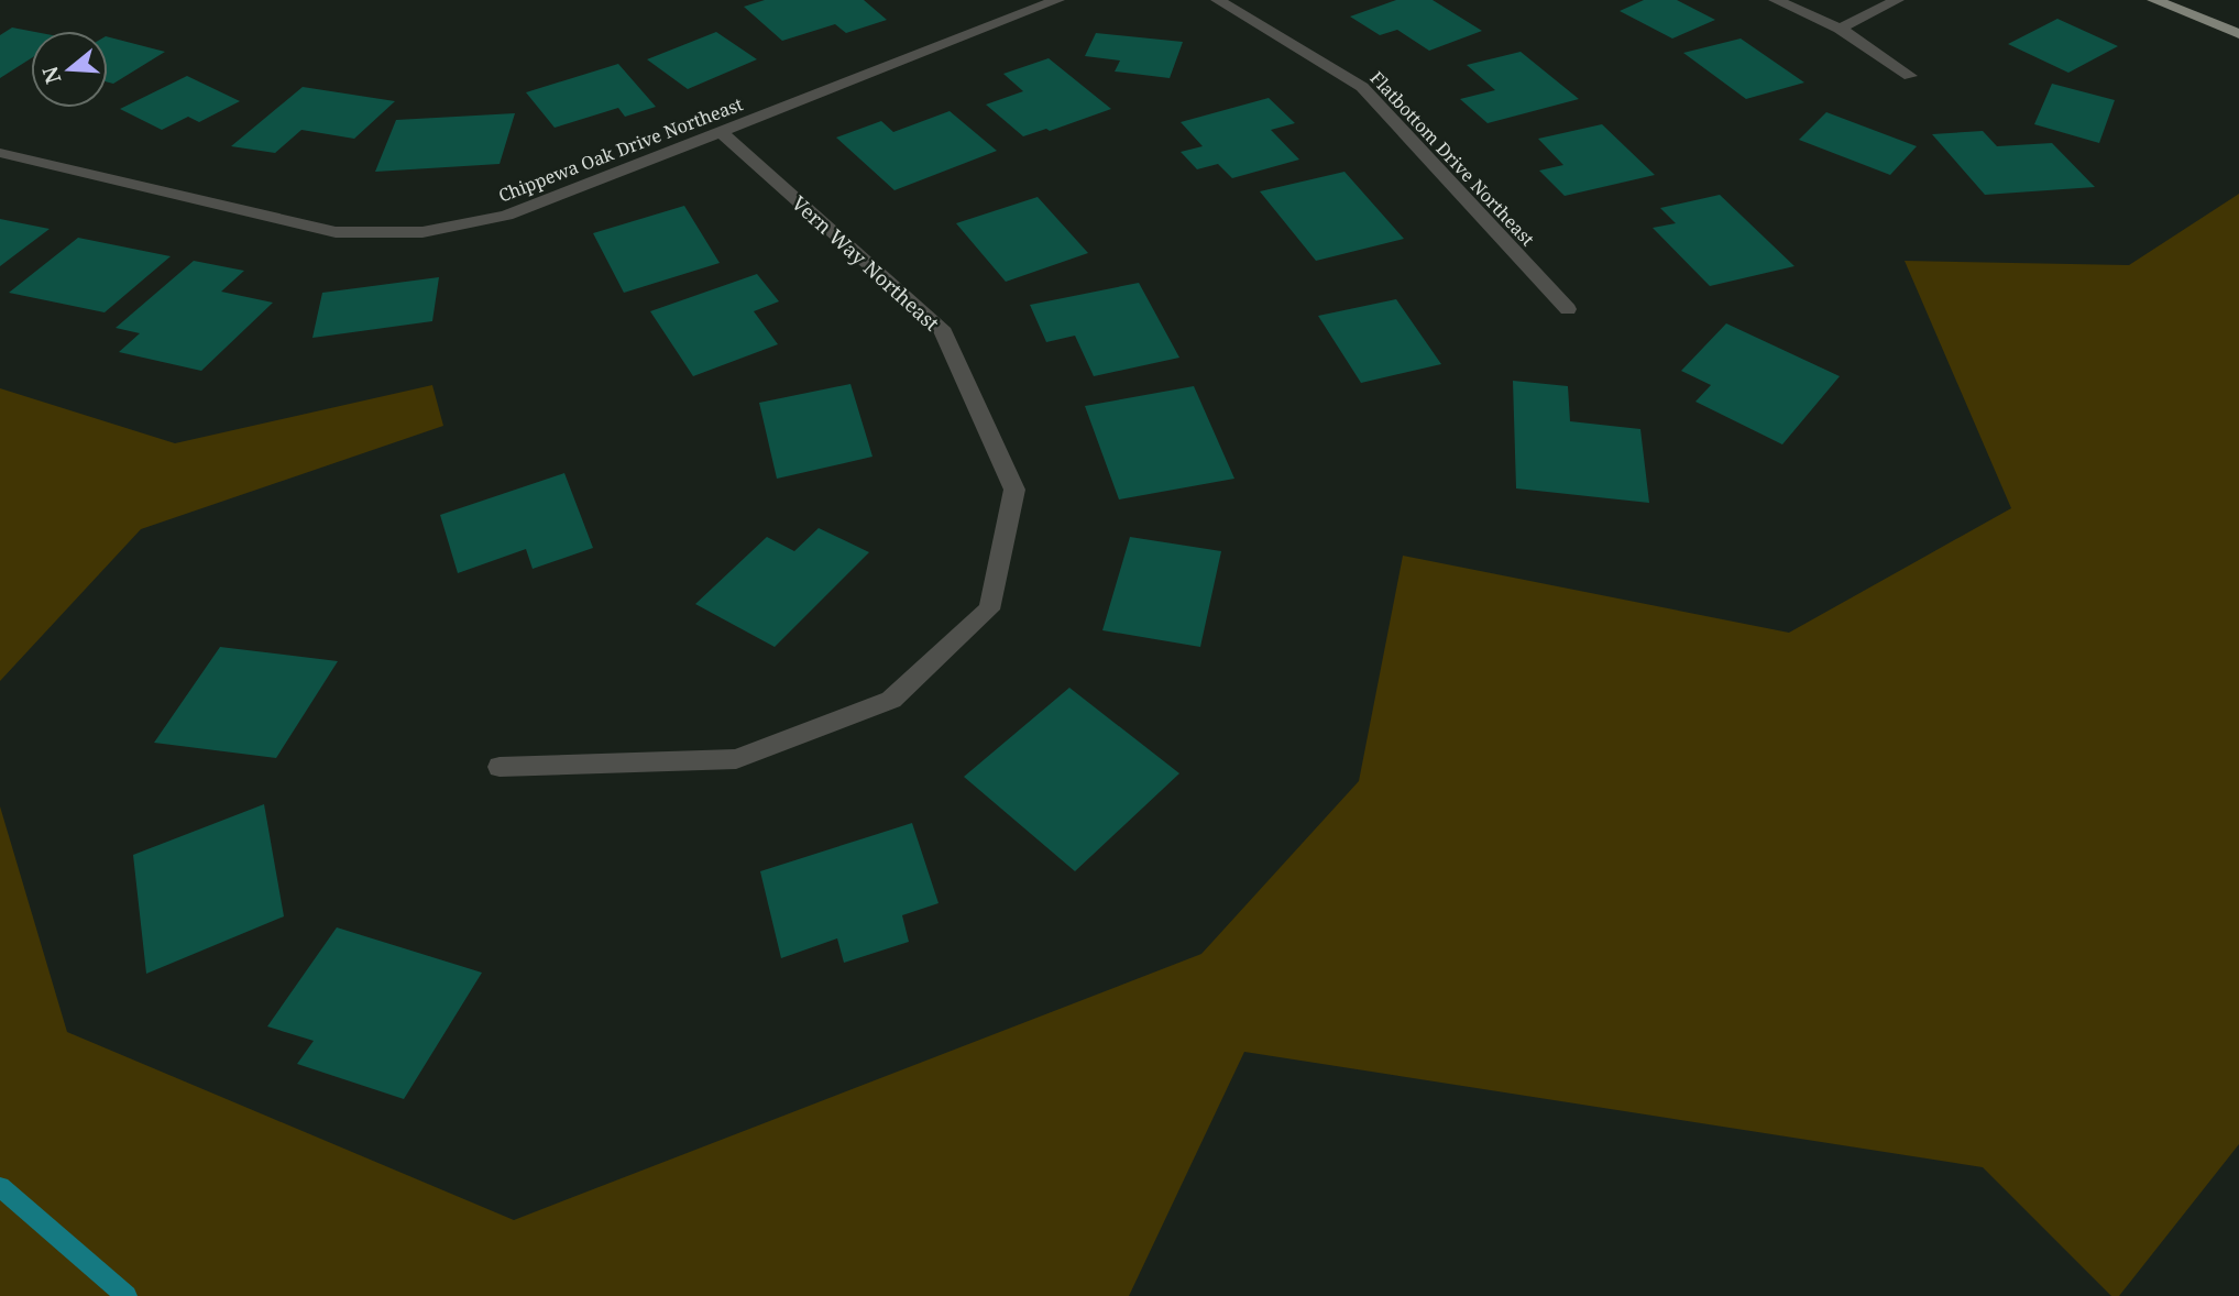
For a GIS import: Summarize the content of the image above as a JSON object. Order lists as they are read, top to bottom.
{
  "streets": {
    "street": ["Chippewa Oak Drive Northeast", "Flatbottom Drive Northeast", "Vern Way Northeast"]
  },
  "crossings": [
    ["Chippewa Oak Drive Northeast", "Vern Way Northeast"]
  ],
  "north": "left"
}
